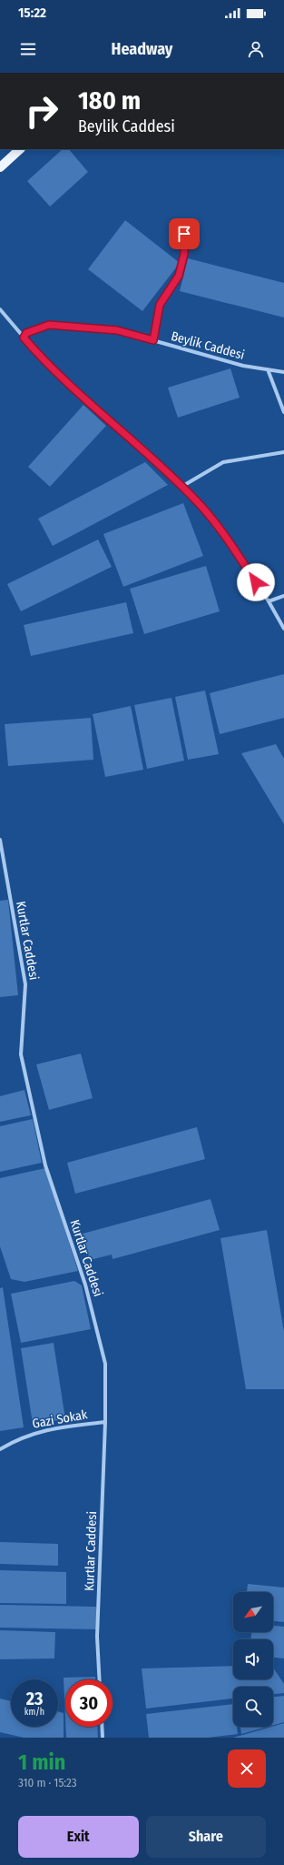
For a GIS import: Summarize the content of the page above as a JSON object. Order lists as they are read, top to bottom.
{
  "streets": {
    "street": ["Beylik Caddesi", "Kurtlar Caddesi", "Gazi Sokak"]
  },
  "crossings": [
    ["Kurtlar Caddesi", "Gazi Sokak"]
  ],
  "north": "bottom left",
  "page": {
    "status": "15:22",
    "header": "Headway",
    "turn": ["180 m", "Beylik Caddesi"],
    "speed": "23 km/h",
    "limit": "30",
    "heading": ["1 min", "310 m · 15:23"],
    "buttons": ["Exit", "Share"]
  }
}
